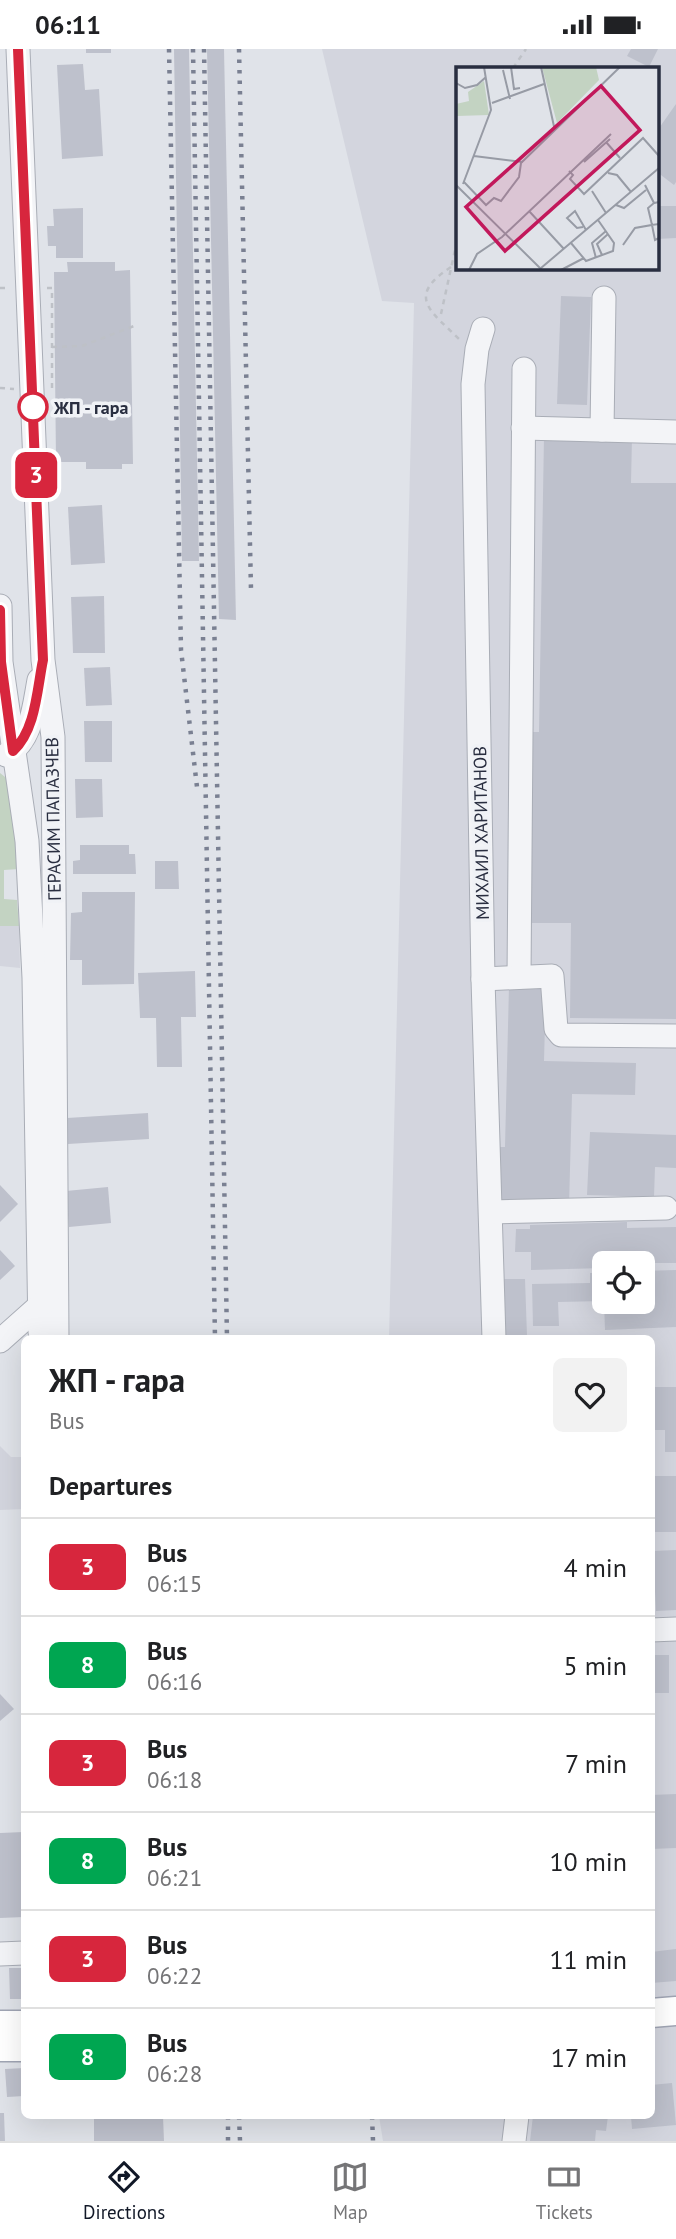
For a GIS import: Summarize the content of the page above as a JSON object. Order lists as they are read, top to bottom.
{
  "streets": {
    "street": ["ГЕРАСИМ ПАПАЗЧЕВ", "МИХАИЛ ХАРИТАНОВ"]
  },
  "places": ["ЖП - гара"],
  "lines": ["bus line 3"],
  "page": {
    "status": "06:11",
    "on_map": "3",
    "heading": [
      ["ЖП - гара", "Bus"],
      "Departures"
    ],
    "list": [
      {
        "mark": "3",
        "name": "Bus",
        "note": "06:15",
        "value": "4 min"
      },
      {
        "mark": "8",
        "name": "Bus",
        "note": "06:16",
        "value": "5 min"
      },
      {
        "mark": "3",
        "name": "Bus",
        "note": "06:18",
        "value": "7 min"
      },
      {
        "mark": "8",
        "name": "Bus",
        "note": "06:21",
        "value": "10 min"
      },
      {
        "mark": "3",
        "name": "Bus",
        "note": "06:22",
        "value": "11 min"
      },
      {
        "mark": "8",
        "name": "Bus",
        "note": "06:28",
        "value": "17 min"
      }
    ],
    "tabs": ["Directions", "Map", "Tickets"]
  }
}
